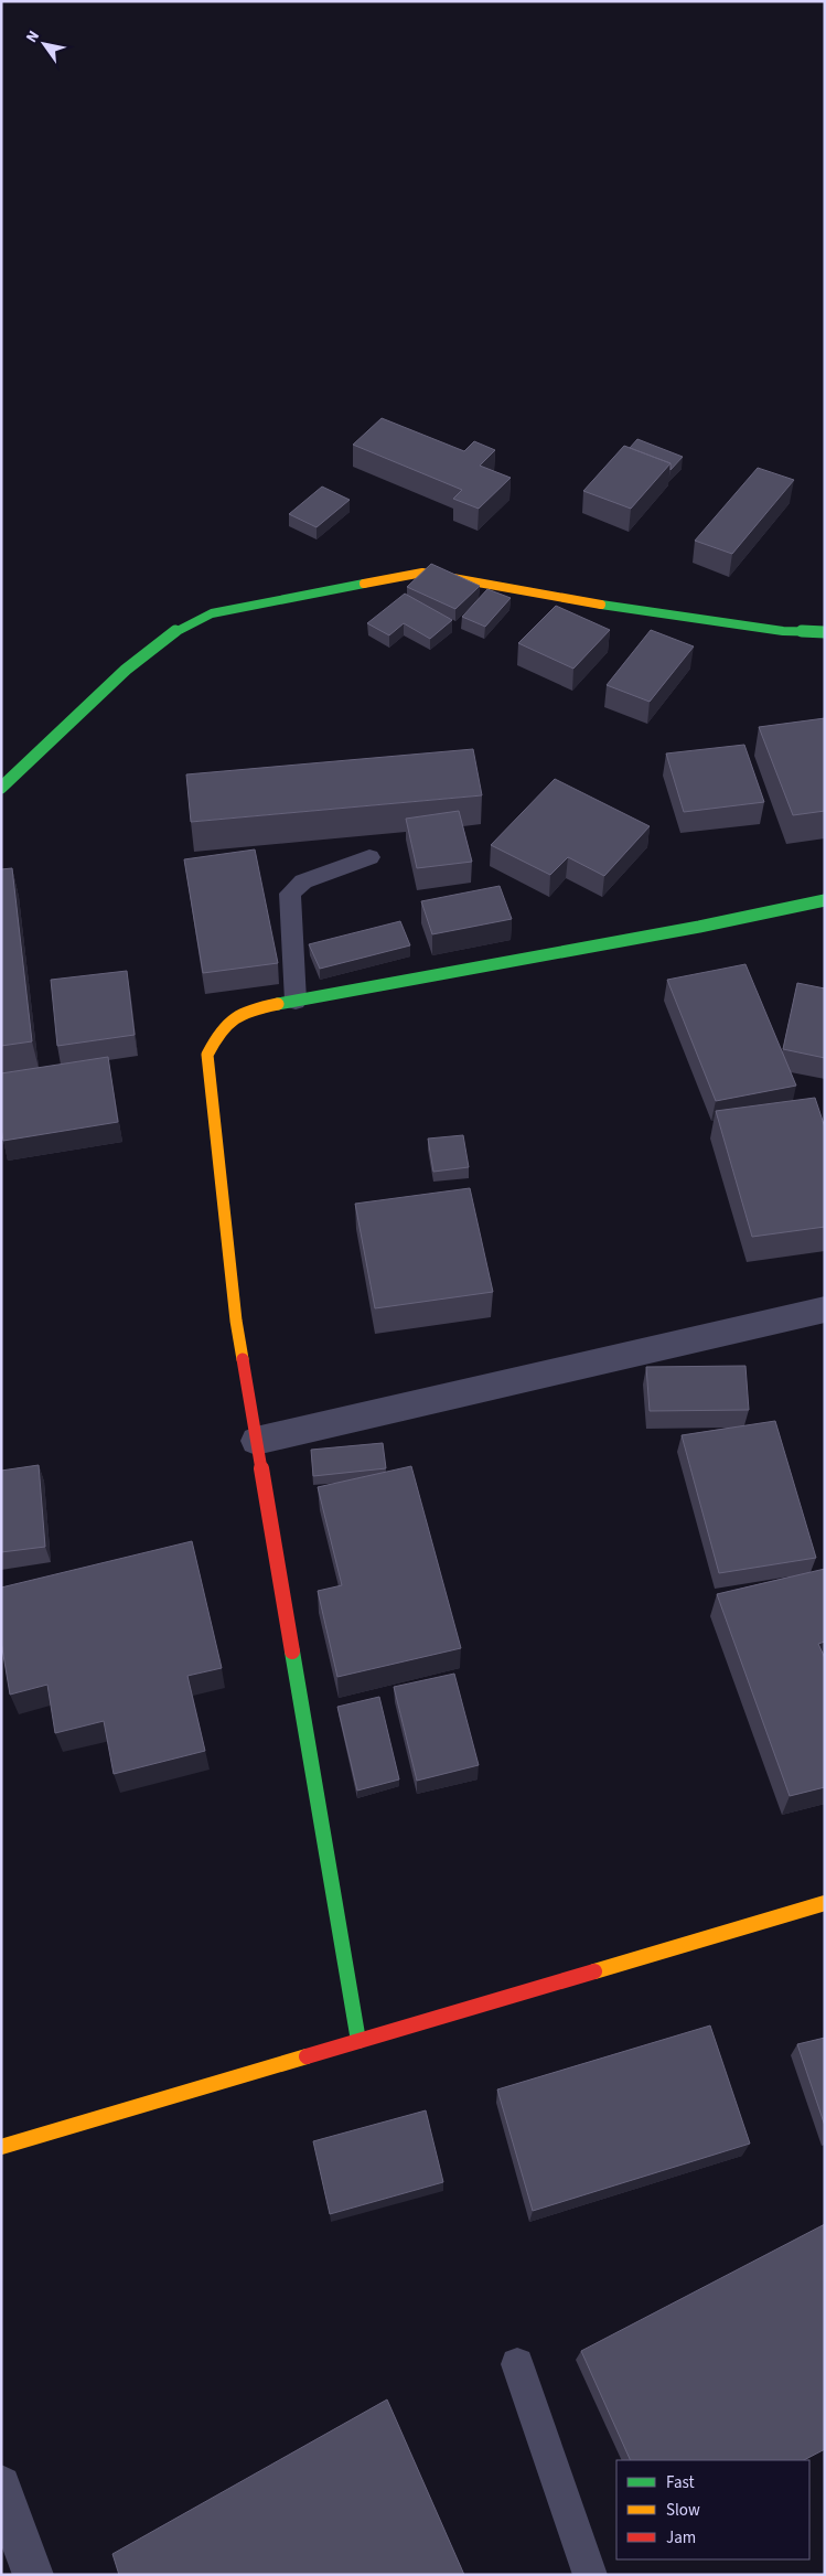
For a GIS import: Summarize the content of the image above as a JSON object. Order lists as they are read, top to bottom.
{
  "legend": ["Fast", "Slow", "Jam"],
  "north": "top left"
}
